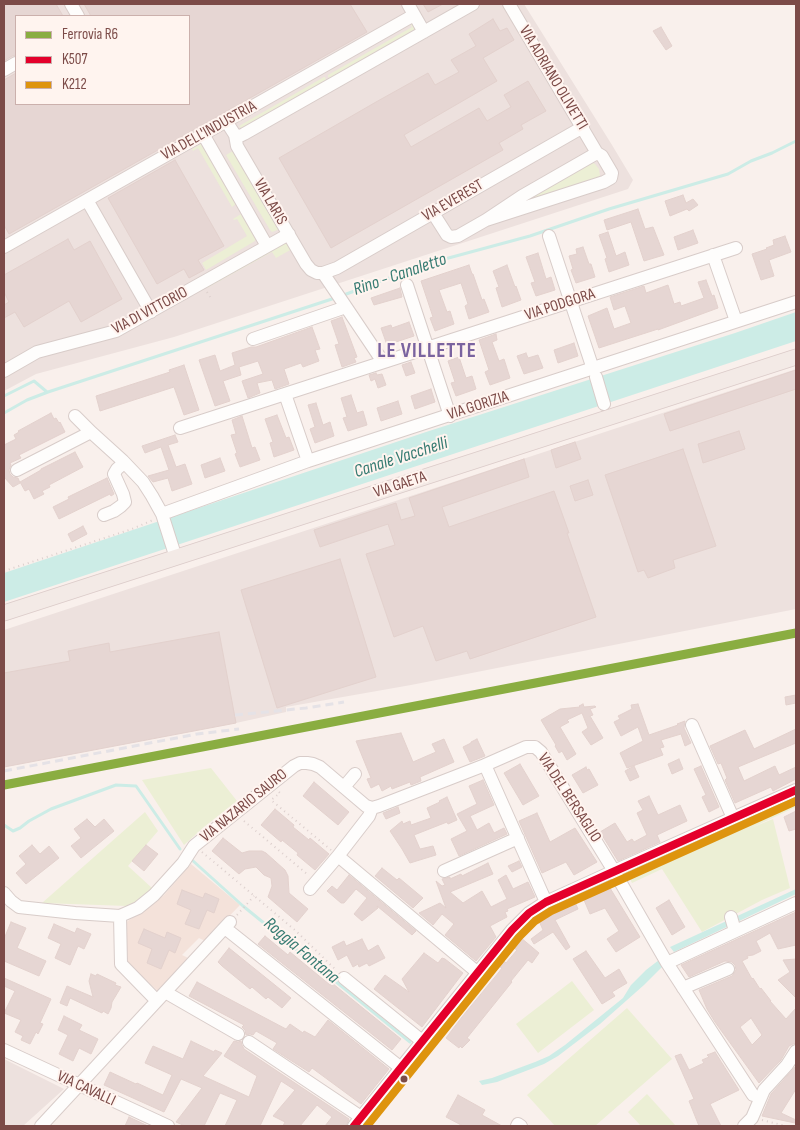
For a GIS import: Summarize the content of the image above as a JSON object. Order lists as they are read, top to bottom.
{
  "streets": {
    "main road": ["VIA GAETA"],
    "street": [
      "VIA ADRIANO OLIVETTI",
      "VIA DELL'INDUSTRIA",
      "VIA EVEREST",
      "VIA LARIS",
      "VIA PODGORA",
      "VIA DI VITTORIO",
      "VIA GORIZIA",
      "VIA DEL BERSAGLIO",
      "VIA NAZARIO SAURO",
      "VIA CAVALLI"
    ]
  },
  "crossings": [
    ["VIA ADRIANO OLIVETTI", "VIA EVEREST"],
    ["VIA DELL'INDUSTRIA", "VIA LARIS"],
    ["VIA EVEREST", "VIA LARIS"],
    ["VIA LARIS", "VIA DI VITTORIO"],
    ["VIA DEL BERSAGLIO", "VIA NAZARIO SAURO"]
  ],
  "districts": ["LE VILLETTE"],
  "water": ["Rino - Canaletto", "Canale Vacchelli", "Roggia Fontana"],
  "lines": ["rail line R6", "transit line K507", "transit line K212"],
  "legend": ["Ferrovia R6", "K507", "K212"]
}
